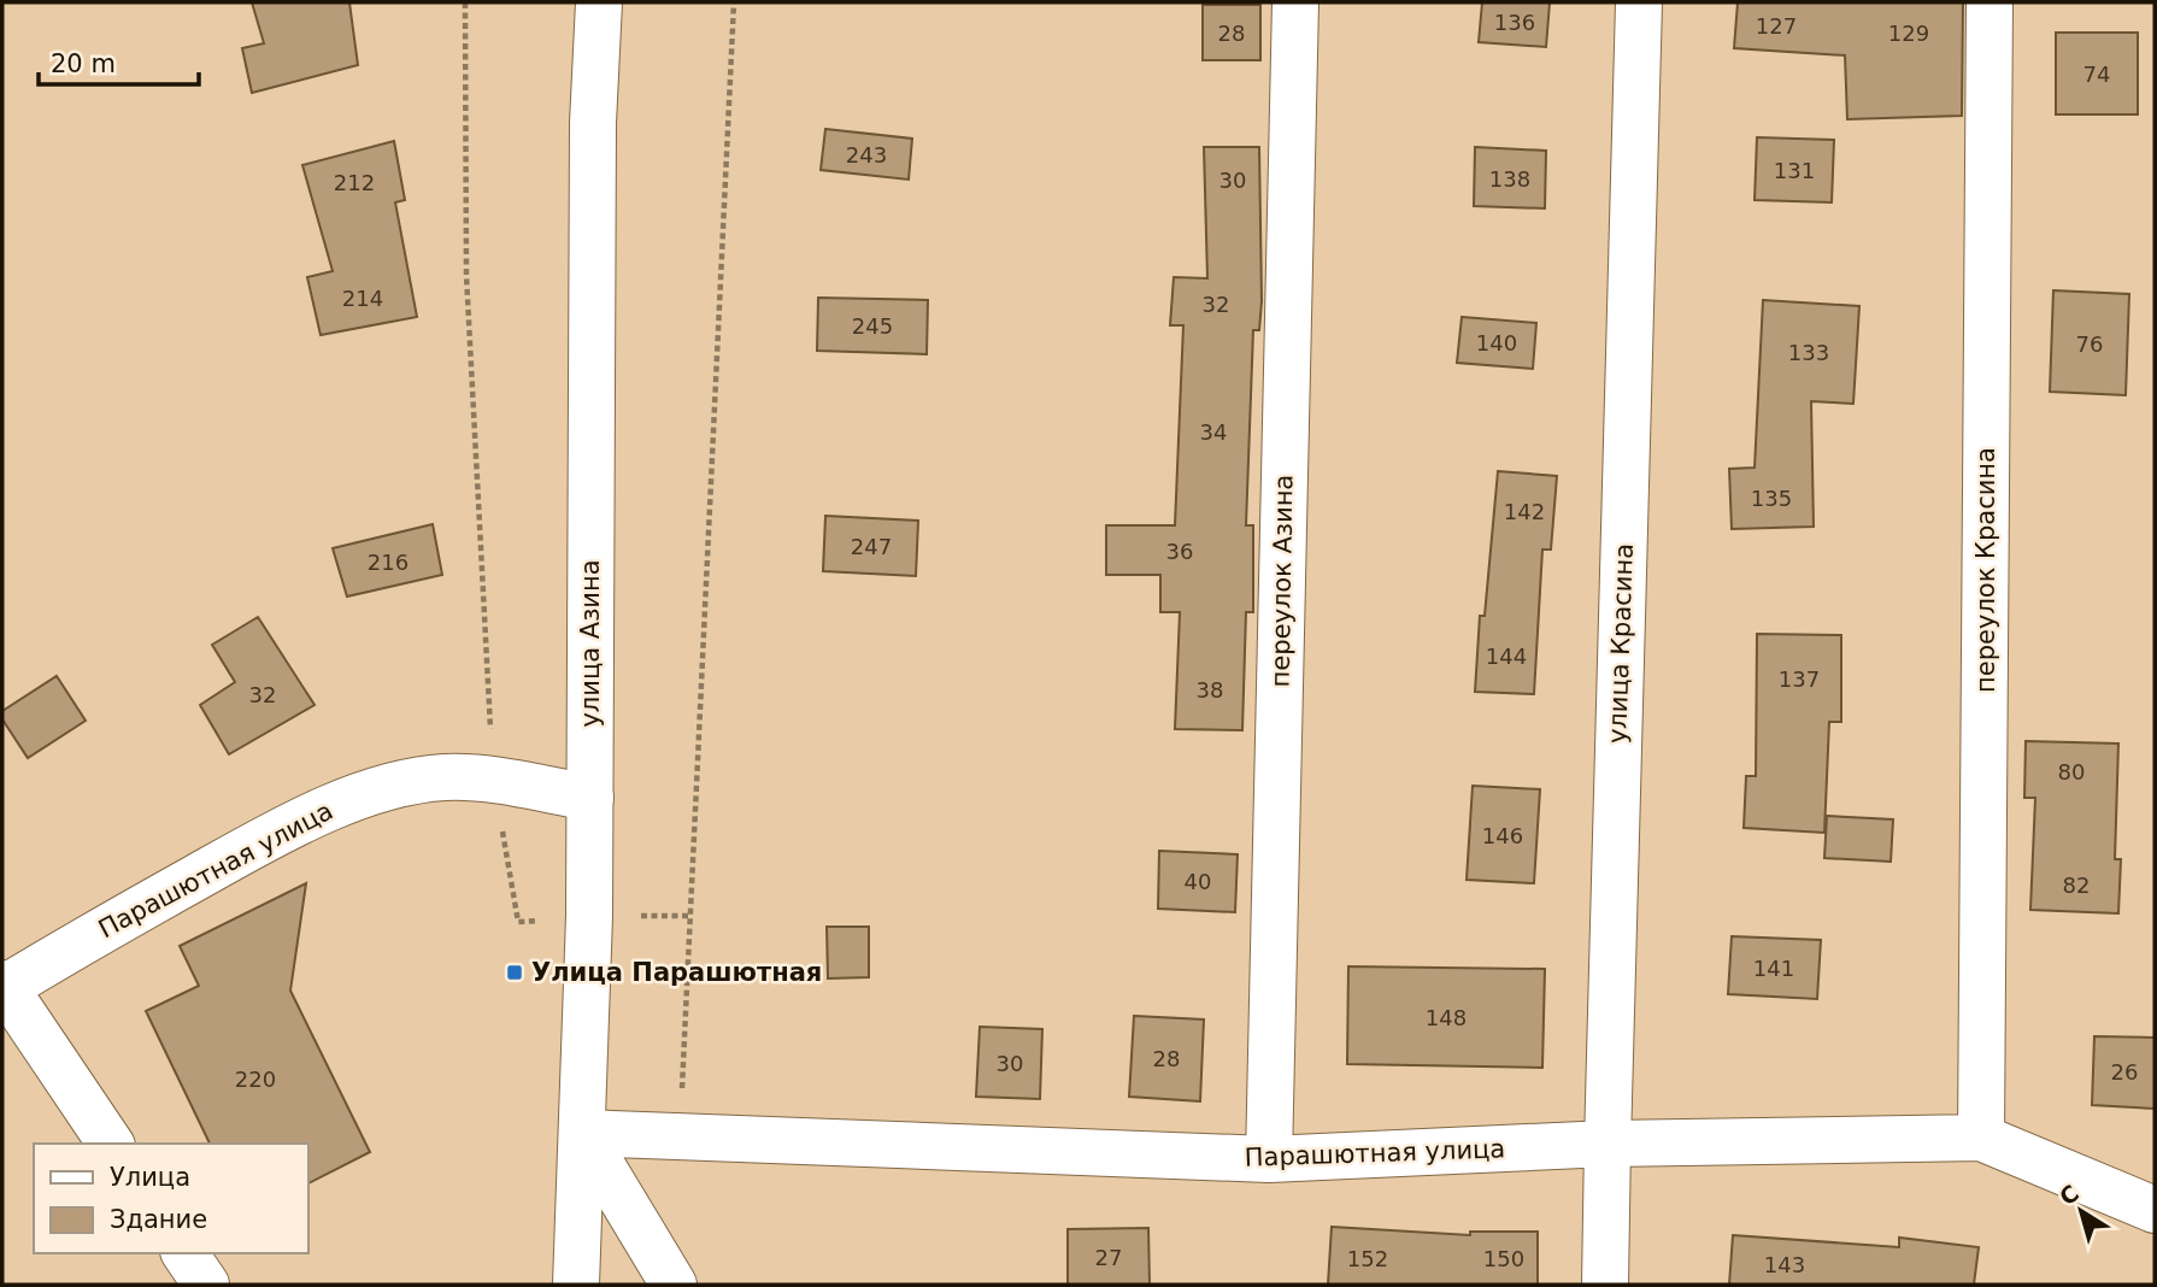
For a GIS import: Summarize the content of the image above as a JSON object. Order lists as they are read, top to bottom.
{
  "streets": {
    "street": [
      "переулок Красина",
      "переулок Азина",
      "улица Азина",
      "улица Красина",
      "Парашютная улица"
    ]
  },
  "crossings": [
    ["переулок Красина", "Парашютная улица"],
    ["переулок Азина", "Парашютная улица"],
    ["улица Азина", "Парашютная улица"],
    ["улица Красина", "Парашютная улица"]
  ],
  "places": {
    "transit": ["Улица Парашютная"]
  },
  "house_numbers": [
    "136",
    "127",
    "28",
    "129",
    "74",
    "243",
    "131",
    "138",
    "30",
    "212",
    "214",
    "32",
    "245",
    "140",
    "76",
    "133",
    "34",
    "135",
    "142",
    "247",
    "36",
    "216",
    "144",
    "137",
    "38",
    "32",
    "80",
    "146",
    "40",
    "82",
    "141",
    "148",
    "28",
    "30",
    "26",
    "220",
    "27",
    "152",
    "150",
    "143"
  ],
  "legend": ["Улица", "Здание"],
  "scale_bar": "20 m",
  "north": "top left"
}
